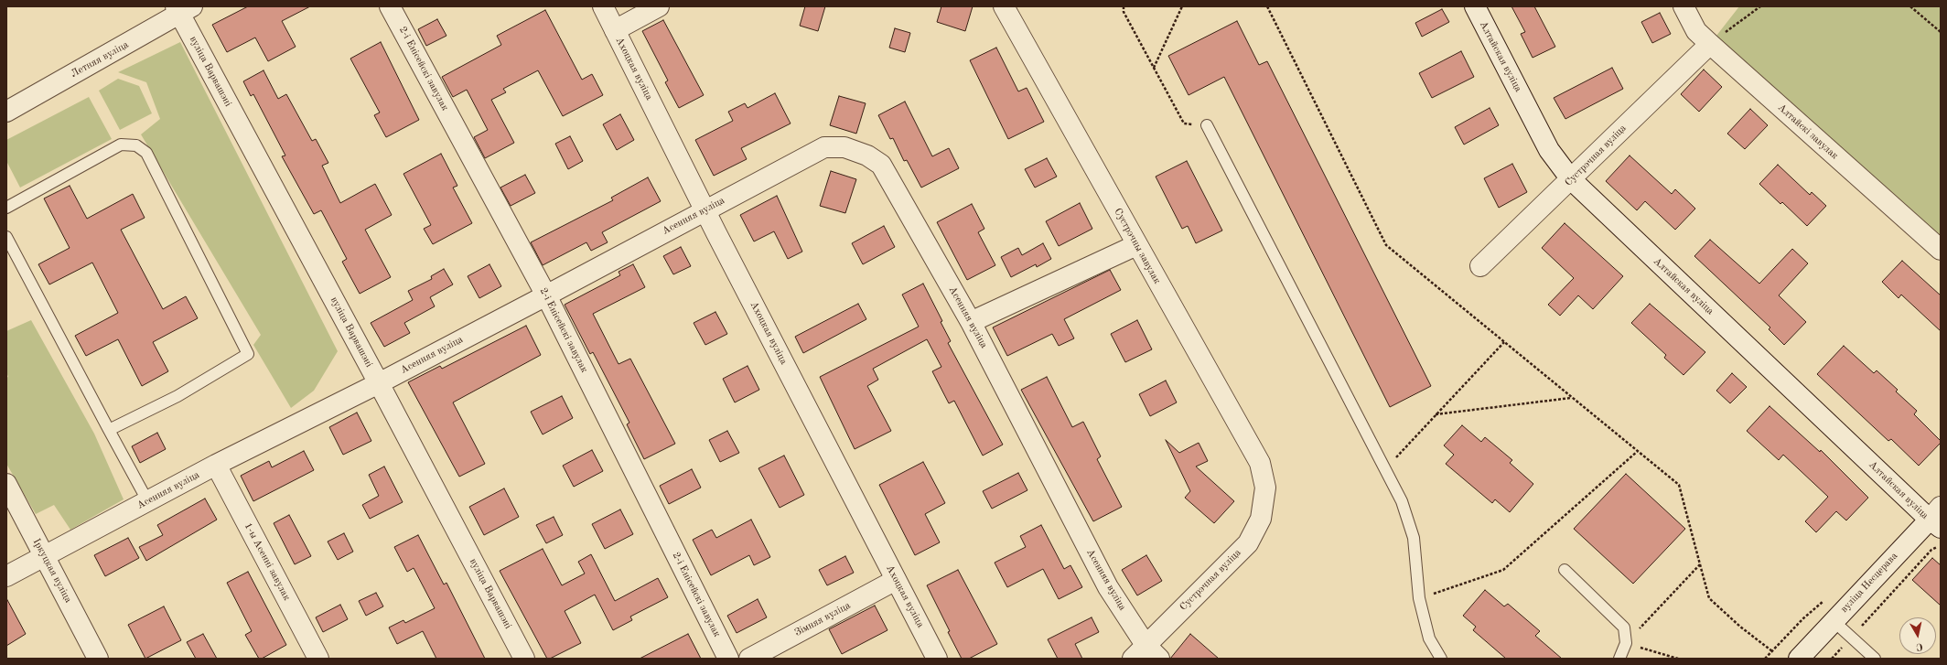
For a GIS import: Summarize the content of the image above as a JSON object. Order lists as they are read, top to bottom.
{
  "streets": {
    "street": [
      "Алтайская вуліца",
      "Летняя вуліца",
      "2-і Енісейскі завулак",
      "Ахоцкая вуліца",
      "вуліца Варвашэні",
      "Алтайскі завулак",
      "Сустрэчная вуліца",
      "Асенняя вуліца",
      "Сустрэчны завулак",
      "1-ы Асенні завулак",
      "Іркуцкая вуліца",
      "вуліца Несцерава",
      "Зімняя вуліца"
    ]
  },
  "crossings": [
    ["Алтайская вуліца", "Сустрэчная вуліца"],
    ["Алтайская вуліца", "вуліца Несцерава"],
    ["Летняя вуліца", "вуліца Варвашэні"],
    ["2-і Енісейскі завулак", "Асенняя вуліца"],
    ["Ахоцкая вуліца", "Асенняя вуліца"],
    ["Ахоцкая вуліца", "Зімняя вуліца"],
    ["вуліца Варвашэні", "Асенняя вуліца"],
    ["Алтайскі завулак", "Сустрэчная вуліца"],
    ["Сустрэчная вуліца", "Асенняя вуліца"],
    ["Сустрэчная вуліца", "Сустрэчны завулак"],
    ["Асенняя вуліца", "1-ы Асенні завулак"],
    ["Асенняя вуліца", "Іркуцкая вуліца"]
  ],
  "north": "bottom"
}
